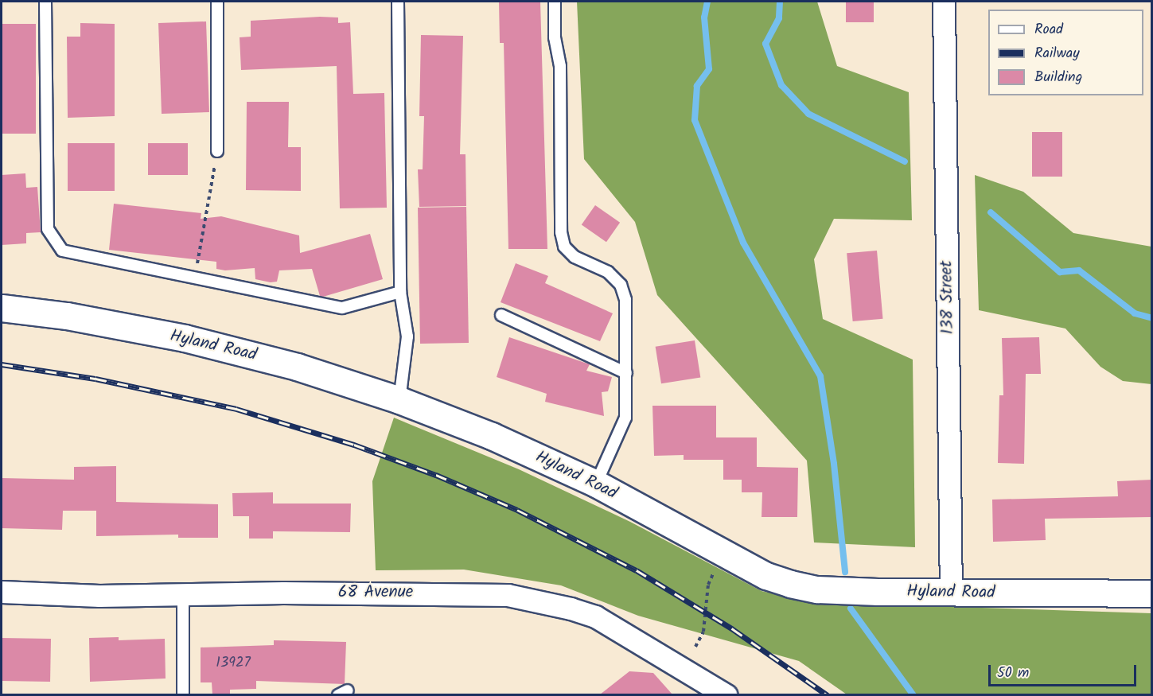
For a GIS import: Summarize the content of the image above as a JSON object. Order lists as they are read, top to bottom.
{
  "streets": {
    "street": ["138 Street", "Hyland Road", "68 Avenue"]
  },
  "crossings": [
    ["138 Street", "Hyland Road"]
  ],
  "house_numbers": ["13927"],
  "legend": ["Road", "Railway", "Building"],
  "scale_bar": "50 m"
}
